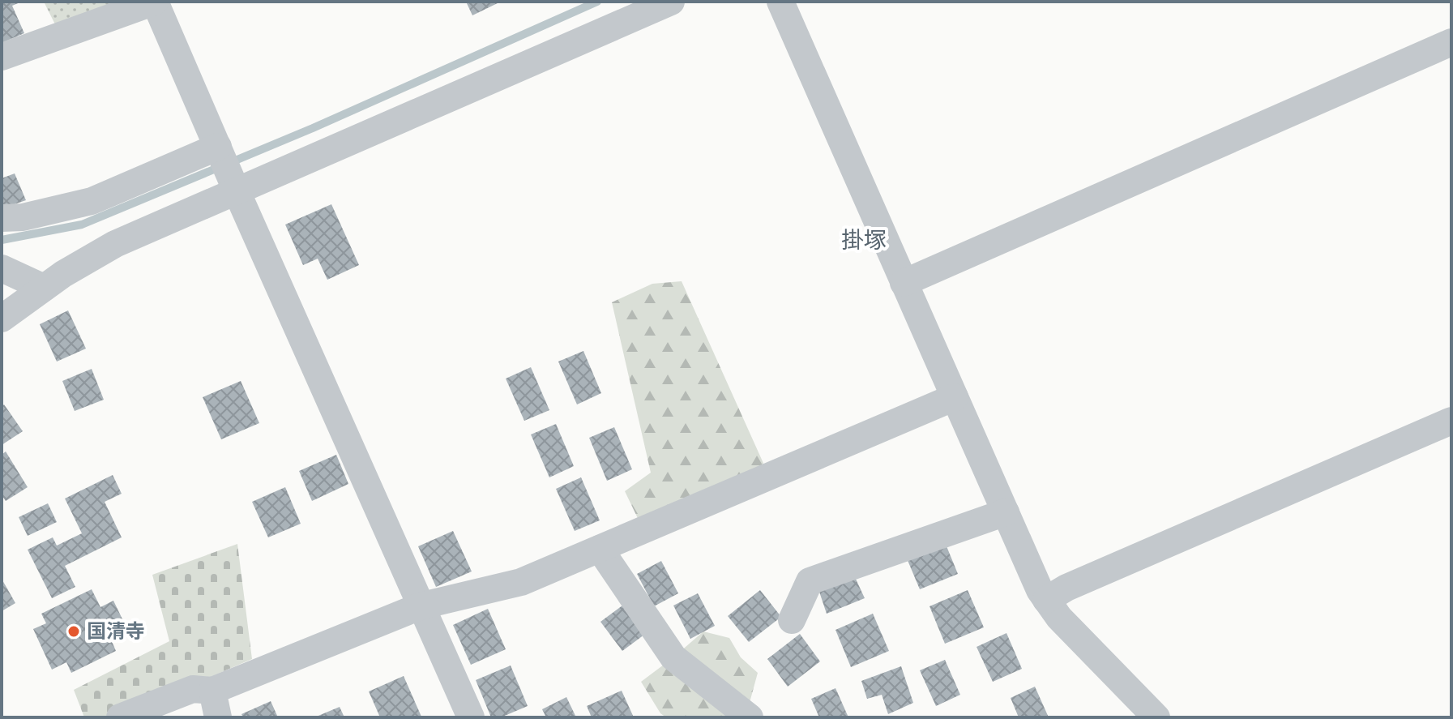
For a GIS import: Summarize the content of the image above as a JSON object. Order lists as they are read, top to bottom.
{
  "districts": ["掛塚"],
  "places": ["国清寺"]
}
